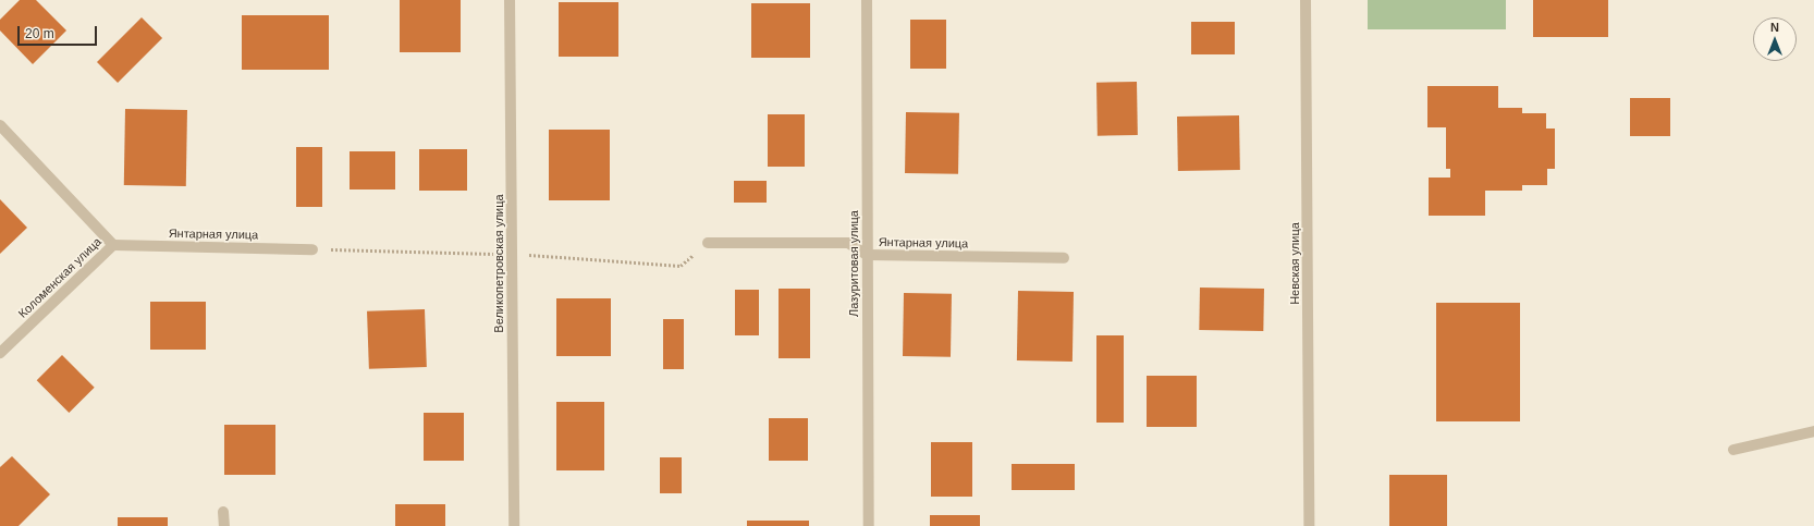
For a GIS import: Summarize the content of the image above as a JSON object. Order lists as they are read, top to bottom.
{
  "streets": {
    "street": [
      "Янтарная улица",
      "Великопетровская улица",
      "Лазуритовая улица",
      "Невская улица",
      "Коломенская улица"
    ]
  },
  "crossings": [
    ["Янтарная улица", "Лазуритовая улица"],
    ["Янтарная улица", "Коломенская улица"]
  ],
  "scale_bar": "20 m",
  "north": "top"
}
